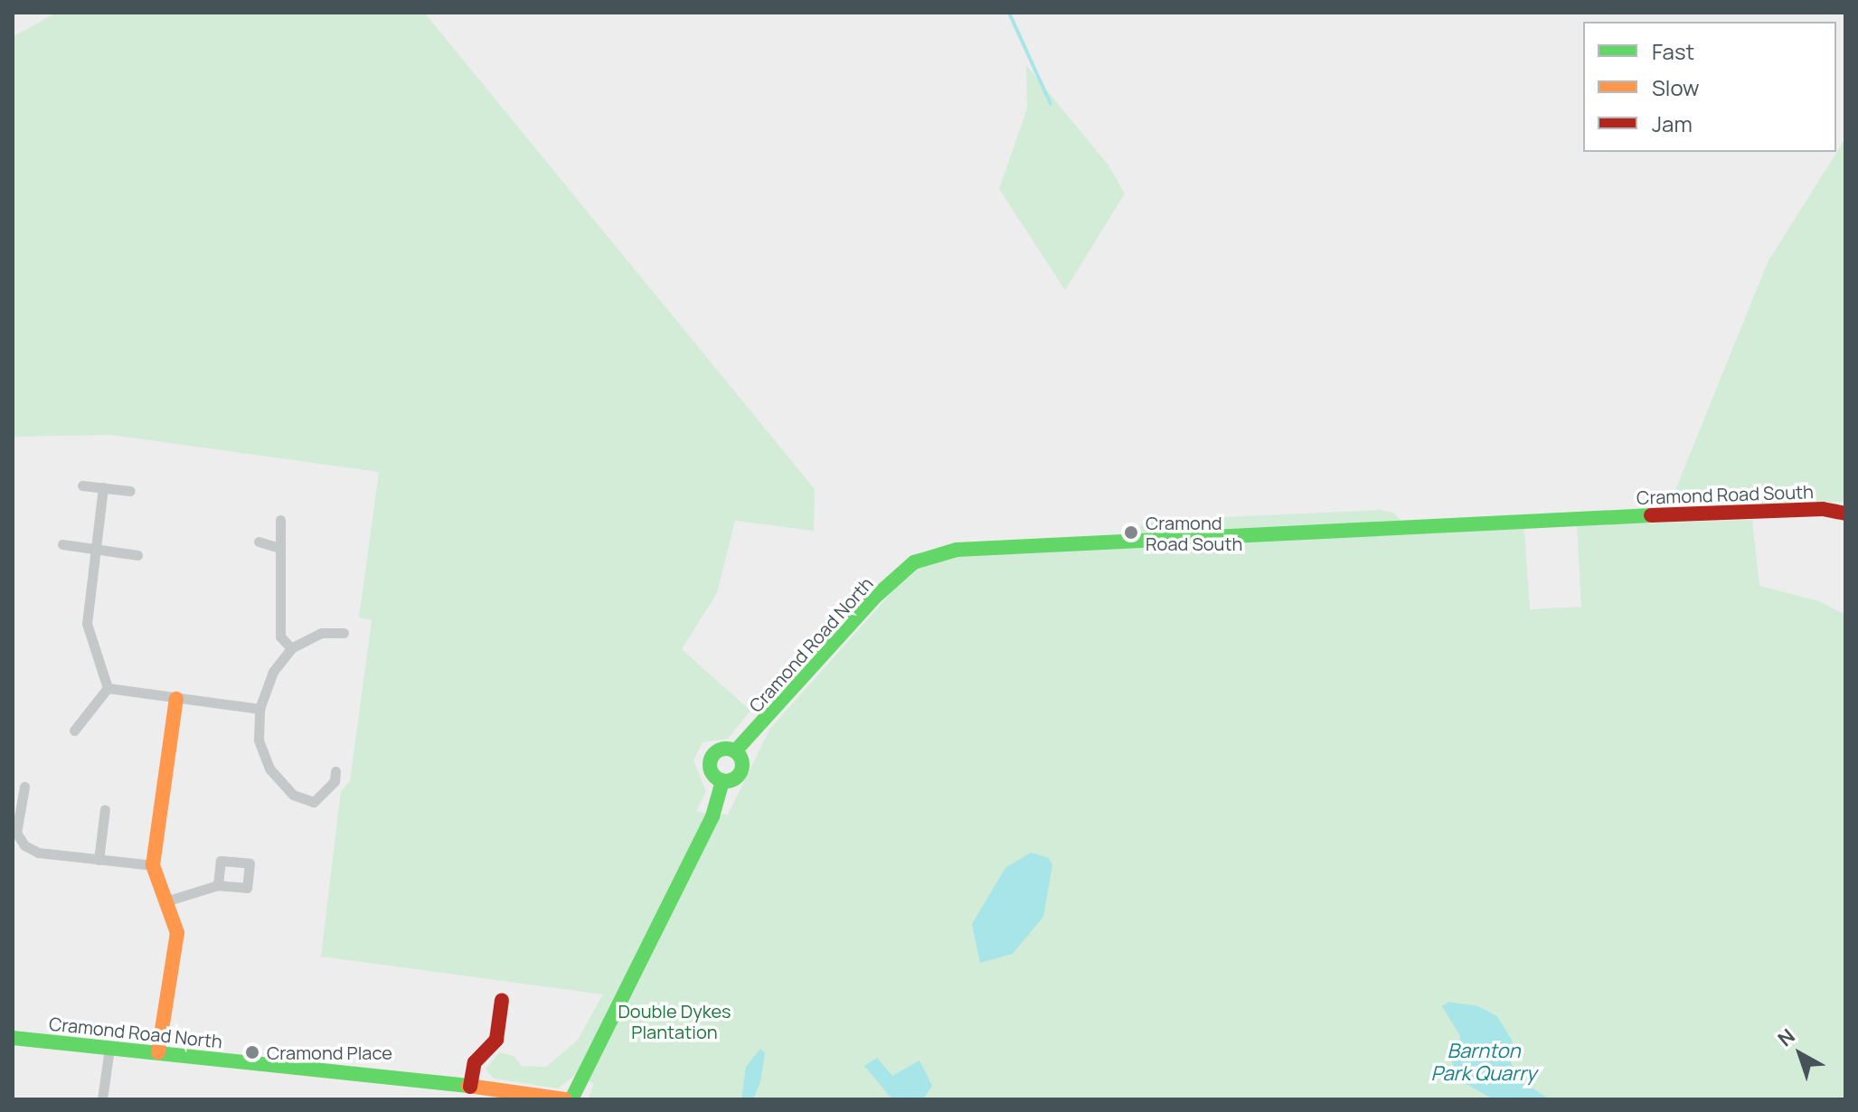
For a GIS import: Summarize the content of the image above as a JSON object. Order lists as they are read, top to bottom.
{
  "streets": {
    "street": ["Cramond Road South", "Cramond Road North"]
  },
  "crossings": [
    ["Cramond Road South", "Cramond Road North"]
  ],
  "water": ["Barnton Park Quarry"],
  "parks": ["Double Dykes Plantation"],
  "places": ["Cramond Road South", "Cramond Place"],
  "legend": ["Fast", "Slow", "Jam"],
  "north": "top left"
}
